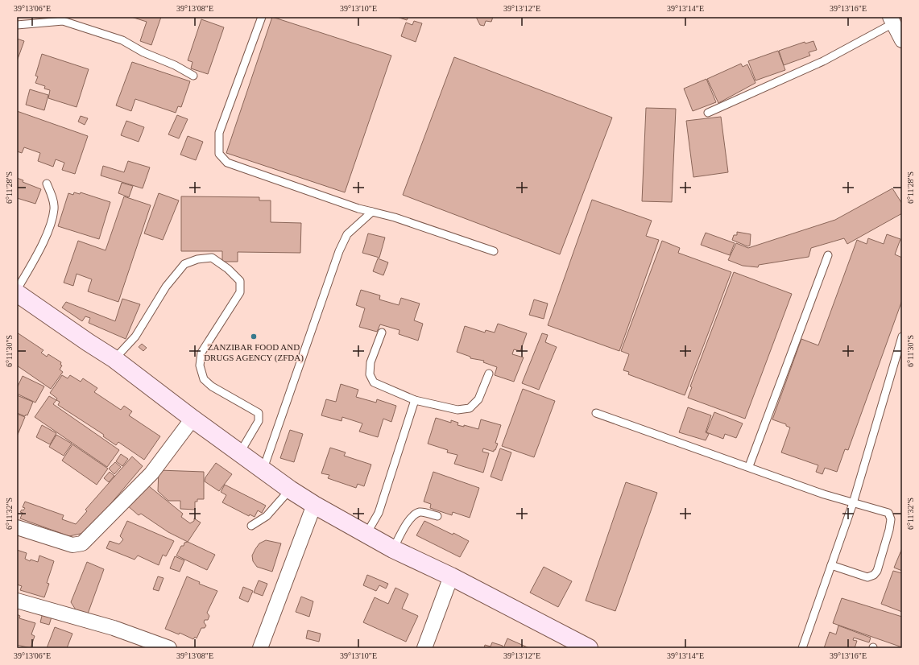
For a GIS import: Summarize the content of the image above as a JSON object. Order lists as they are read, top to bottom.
{
  "places": ["ZANZIBAR FOOD AND DRUGS AGENCY (ZFDA)"],
  "coordinates": [
    "39°13'06\"E",
    "39°13'08\"E",
    "39°13'10\"E",
    "39°13'12\"E",
    "39°13'14\"E",
    "39°13'16\"E",
    "6°11'28\"S",
    "6°11'30\"S",
    "6°11'32\"S"
  ]
}
